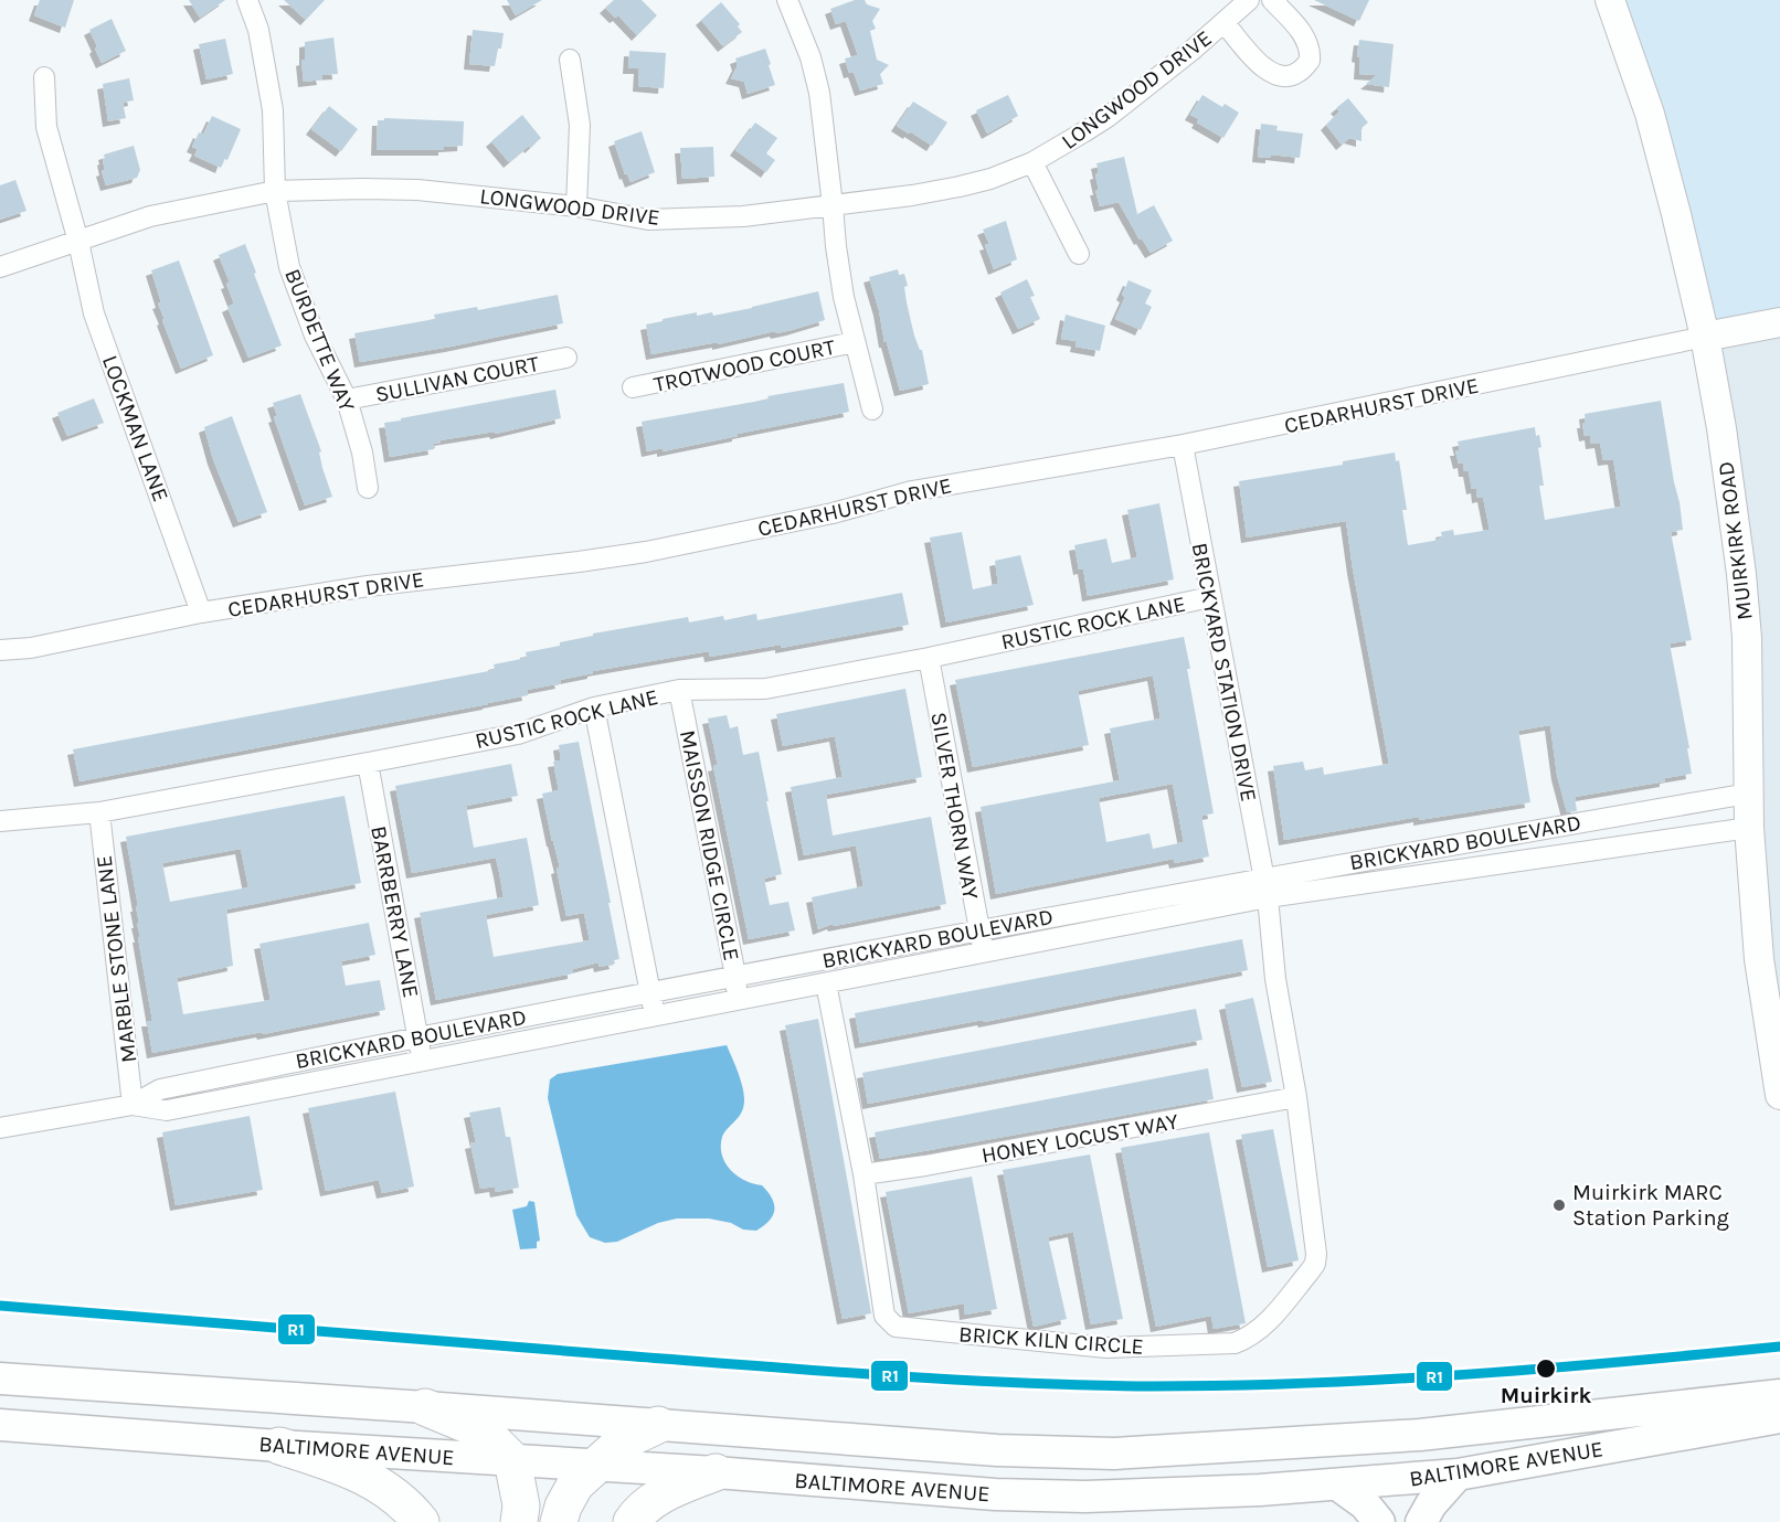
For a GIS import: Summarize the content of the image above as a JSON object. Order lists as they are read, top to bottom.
{
  "streets": {
    "main road": ["MUIRKIRK ROAD", "BALTIMORE AVENUE"],
    "street": [
      "LONGWOOD DRIVE",
      "BURDETTE WAY",
      "TROTWOOD COURT",
      "SULLIVAN COURT",
      "CEDARHURST DRIVE",
      "LOCKMAN LANE",
      "RUSTIC ROCK LANE",
      "BRICKYARD STATION DRIVE",
      "SILVER THORN WAY",
      "BRICKYARD BOULEVARD",
      "MAISSON RIDGE CIRCLE",
      "BARRBERRY LANE",
      "MARBLE STONE LANE",
      "HONEY LOCUST WAY",
      "BRICK KILN CIRCLE"
    ]
  },
  "crossings": [
    ["LONGWOOD DRIVE", "BURDETTE WAY"],
    ["LONGWOOD DRIVE", "LOCKMAN LANE"],
    ["BURDETTE WAY", "SULLIVAN COURT"],
    ["CEDARHURST DRIVE", "LOCKMAN LANE"],
    ["CEDARHURST DRIVE", "MUIRKIRK ROAD"],
    ["CEDARHURST DRIVE", "BRICKYARD STATION DRIVE"],
    ["MUIRKIRK ROAD", "BRICKYARD BOULEVARD"],
    ["RUSTIC ROCK LANE", "BRICKYARD STATION DRIVE"],
    ["RUSTIC ROCK LANE", "SILVER THORN WAY"],
    ["RUSTIC ROCK LANE", "MAISSON RIDGE CIRCLE"],
    ["RUSTIC ROCK LANE", "BARRBERRY LANE"],
    ["RUSTIC ROCK LANE", "MARBLE STONE LANE"],
    ["BRICKYARD STATION DRIVE", "BRICKYARD BOULEVARD"],
    ["BRICKYARD STATION DRIVE", "BRICK KILN CIRCLE"],
    ["SILVER THORN WAY", "BRICKYARD BOULEVARD"],
    ["BRICKYARD BOULEVARD", "MAISSON RIDGE CIRCLE"],
    ["BRICKYARD BOULEVARD", "BARRBERRY LANE"],
    ["BRICKYARD BOULEVARD", "MARBLE STONE LANE"],
    ["BRICKYARD BOULEVARD", "BRICK KILN CIRCLE"],
    ["HONEY LOCUST WAY", "BRICK KILN CIRCLE"]
  ],
  "places": ["Muirkirk MARC Station Parking", "Muirkirk"],
  "lines": ["transit line R1"]
}
